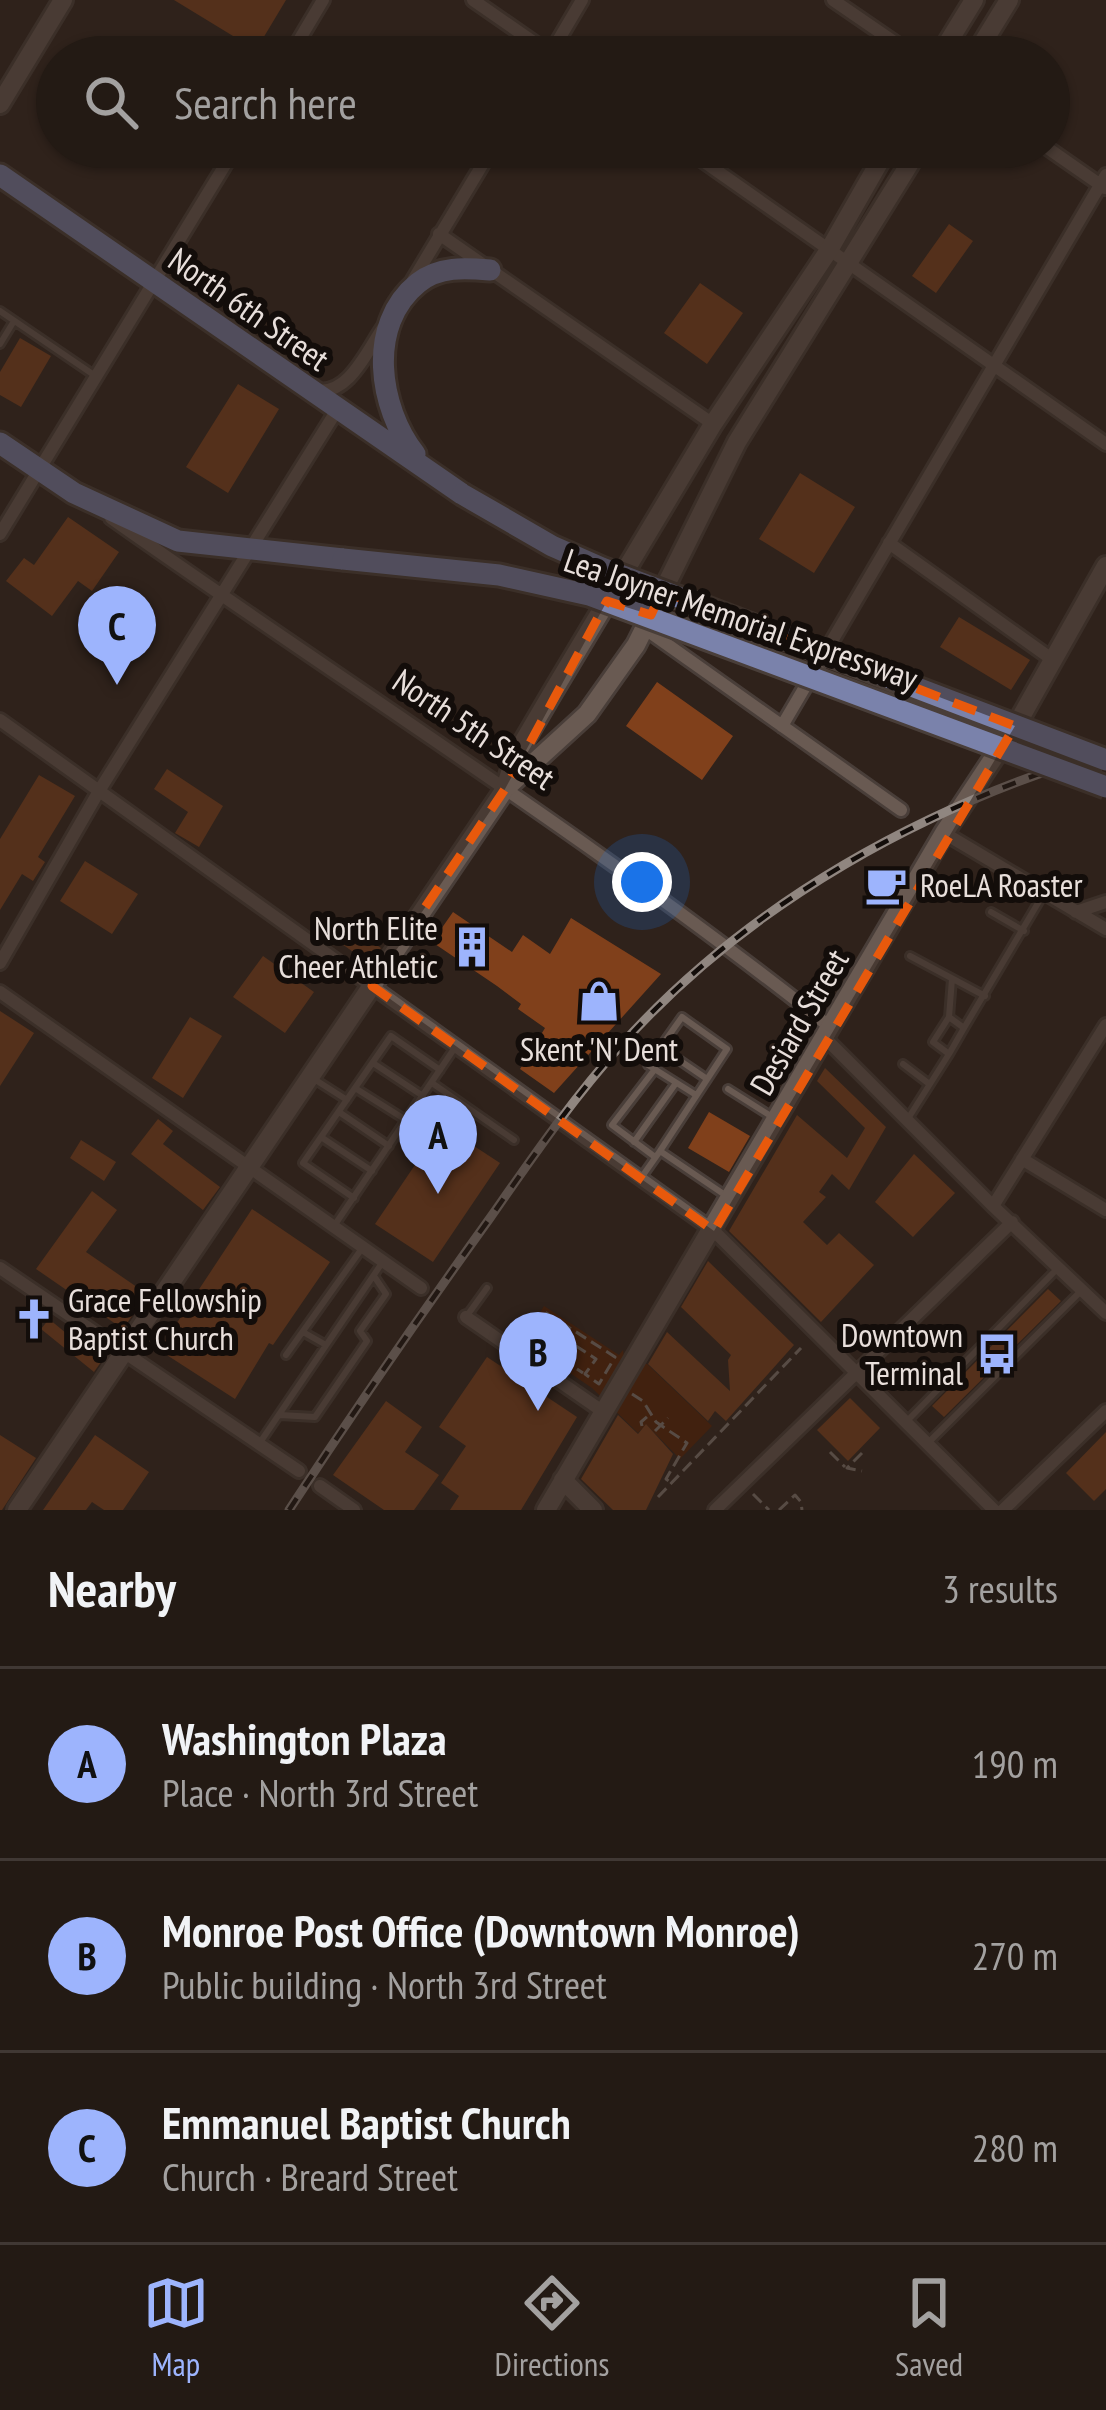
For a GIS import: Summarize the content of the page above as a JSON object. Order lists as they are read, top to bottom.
{
  "streets": {
    "main road": ["North 6th Street", "Lea Joyner Memorial Expressway", "North 5th Street"],
    "street": ["Desiard Street"]
  },
  "crossings": [
    ["North 6th Street", "Lea Joyner Memorial Expressway"],
    ["Lea Joyner Memorial Expressway", "North 5th Street"],
    ["North 5th Street", "Desiard Street"]
  ],
  "places": {
    "cafe": ["RoeLA Roaster"],
    "building": ["North Elite Cheer Athletic"],
    "shop": ["Skent 'N' Dent"],
    "church": ["Grace Fellowship Baptist Church"],
    "bus stop": ["Downtown Terminal"]
  },
  "page": {
    "search": "Search here",
    "pins": ["C", "A", "B"],
    "heading": ["Nearby", "3 results"],
    "list": [
      {
        "mark": "A",
        "name": "Washington Plaza",
        "note": "Place · North 3rd Street",
        "value": "190 m"
      },
      {
        "mark": "B",
        "name": "Monroe Post Office (Downtown Monroe)",
        "note": "Public building · North 3rd Street",
        "value": "270 m"
      },
      {
        "mark": "C",
        "name": "Emmanuel Baptist Church",
        "note": "Church · Breard Street",
        "value": "280 m"
      }
    ],
    "nav": ["Map", "Directions", "Saved"]
  }
}
